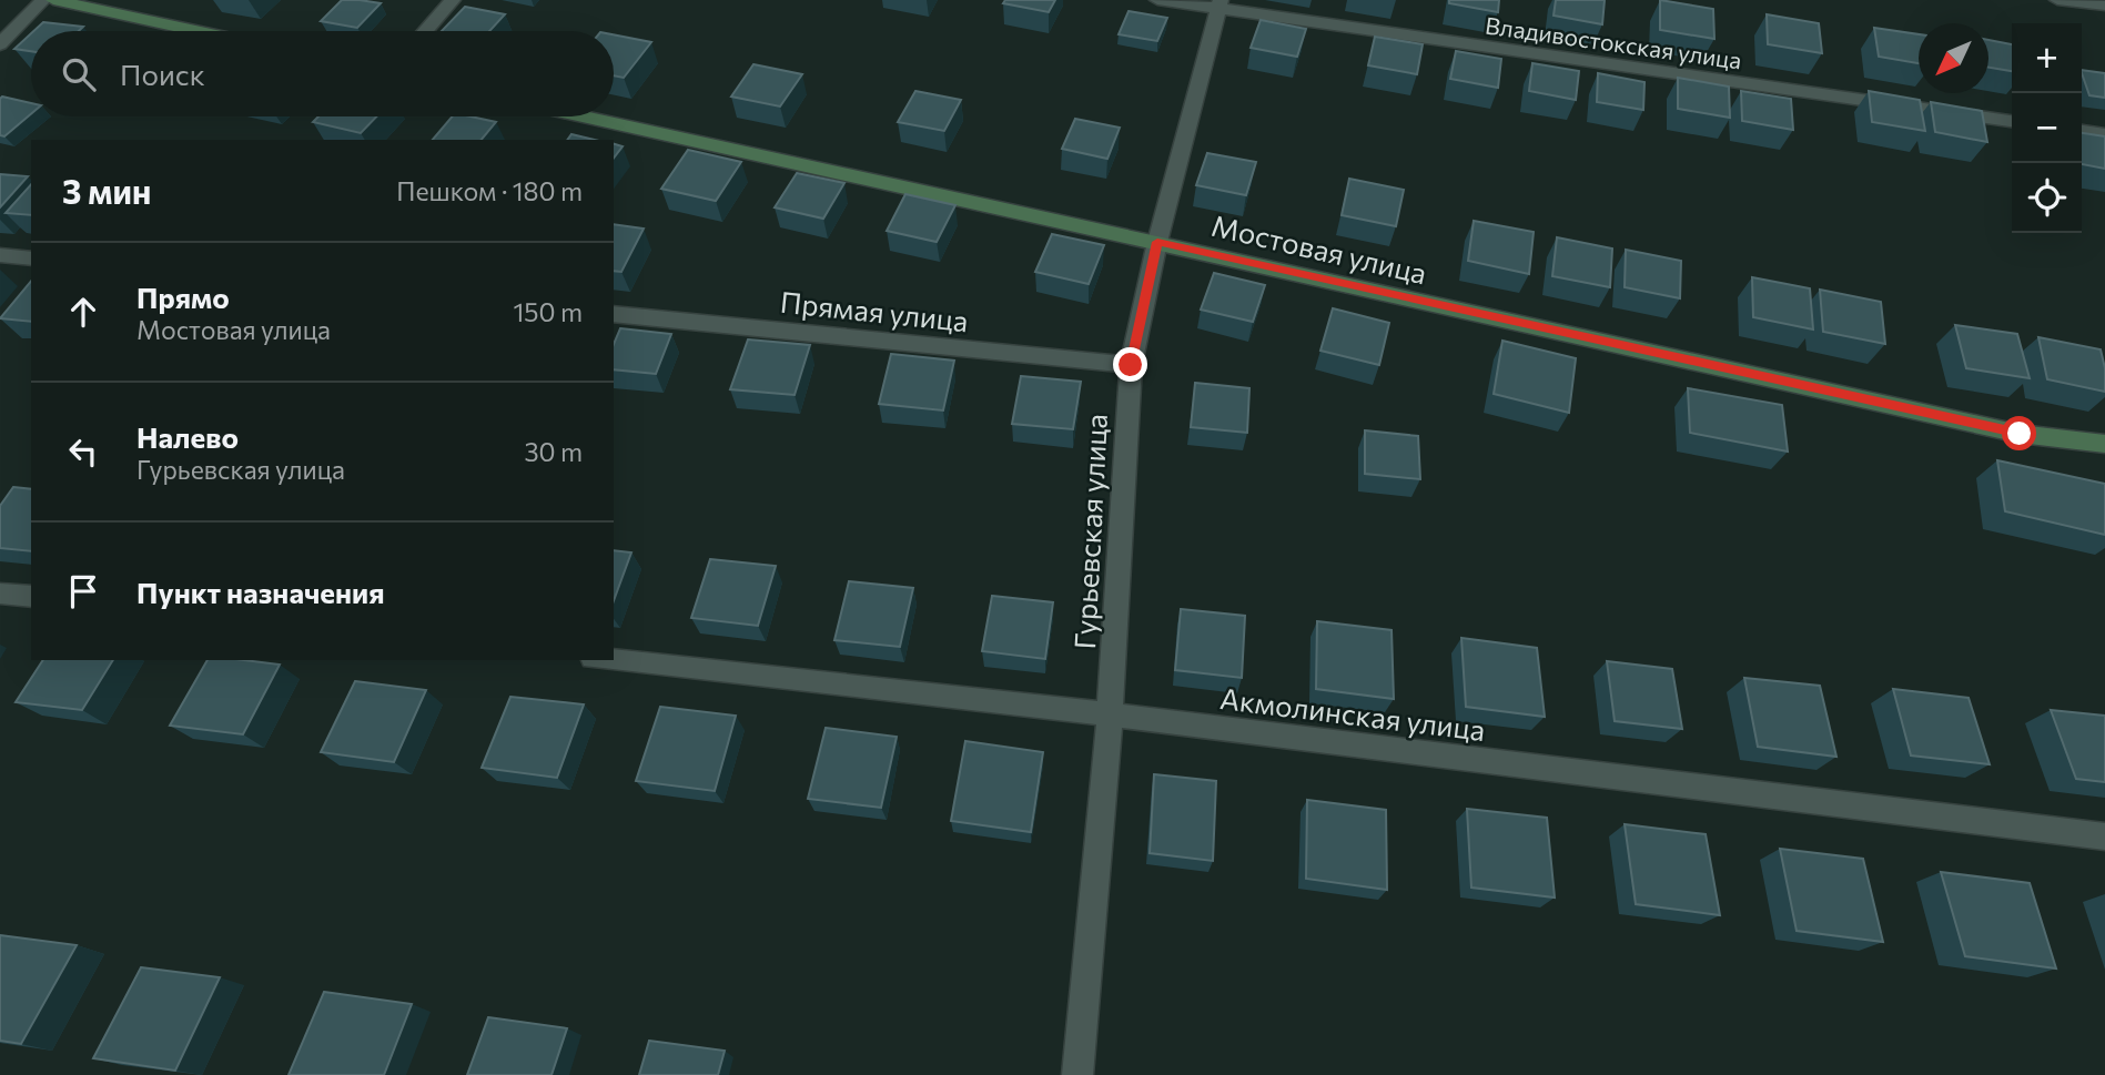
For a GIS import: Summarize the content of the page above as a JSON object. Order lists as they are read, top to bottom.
{
  "streets": {
    "street": [
      "Владивостокская улица",
      "Мостовая улица",
      "Прямая улица",
      "Гурьевская улица",
      "Акмолинская улица"
    ]
  },
  "crossings": [
    ["Владивостокская улица", "Гурьевская улица"],
    ["Мостовая улица", "Гурьевская улица"],
    ["Прямая улица", "Гурьевская улица"],
    ["Гурьевская улица", "Акмолинская улица"]
  ],
  "north": "bottom left",
  "page": {
    "map_buttons": ["+", "−"],
    "search": "Поиск",
    "heading": ["3 мин", "Пешком · 180 m"],
    "list": [
      ["Прямо", "Мостовая улица", "150 m"],
      ["Налево", "Гурьевская улица", "30 m"],
      "Пункт назначения"
    ]
  }
}
